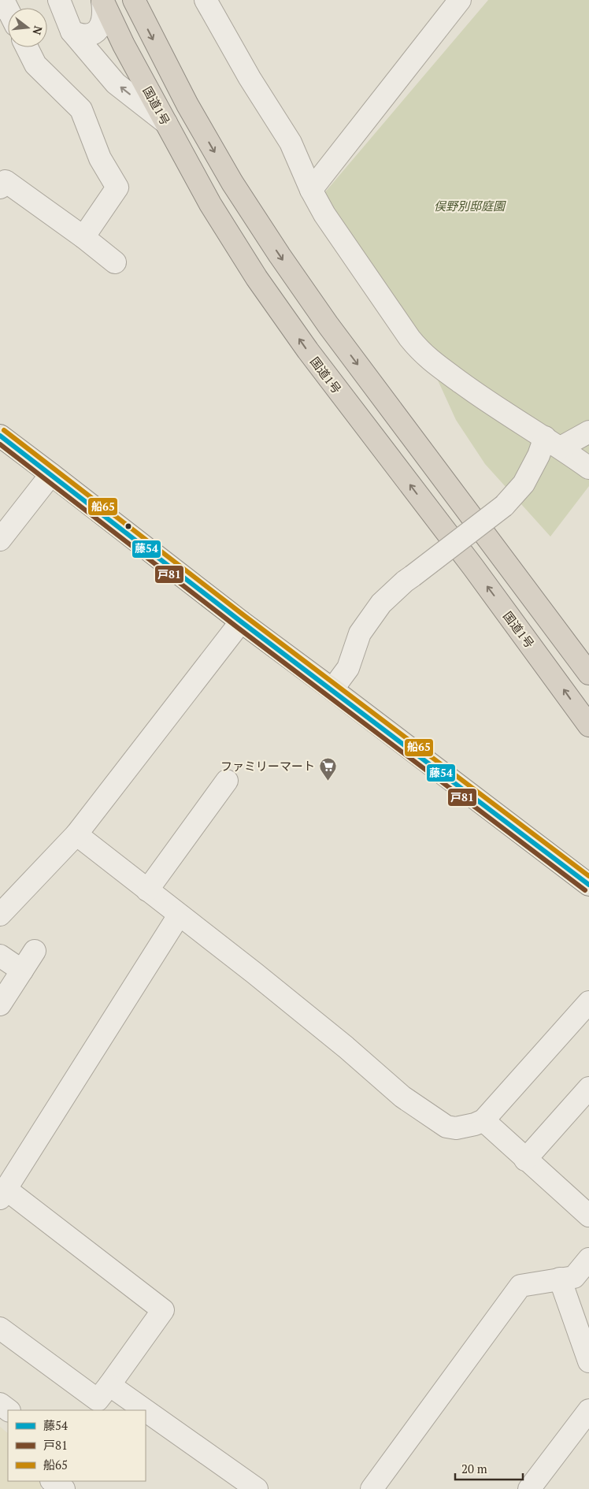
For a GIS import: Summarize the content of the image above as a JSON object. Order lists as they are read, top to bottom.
{
  "streets": {
    "highway": ["国道1号"]
  },
  "parks": ["俣野別邸庭園"],
  "places": {
    "supermarket": ["ファミリーマート"]
  },
  "lines": ["transit line 船65", "transit line 藤54", "transit line 戸81"],
  "legend": ["藤54", "戸81", "船65"],
  "scale_bar": "20 m",
  "north": "right"
}
